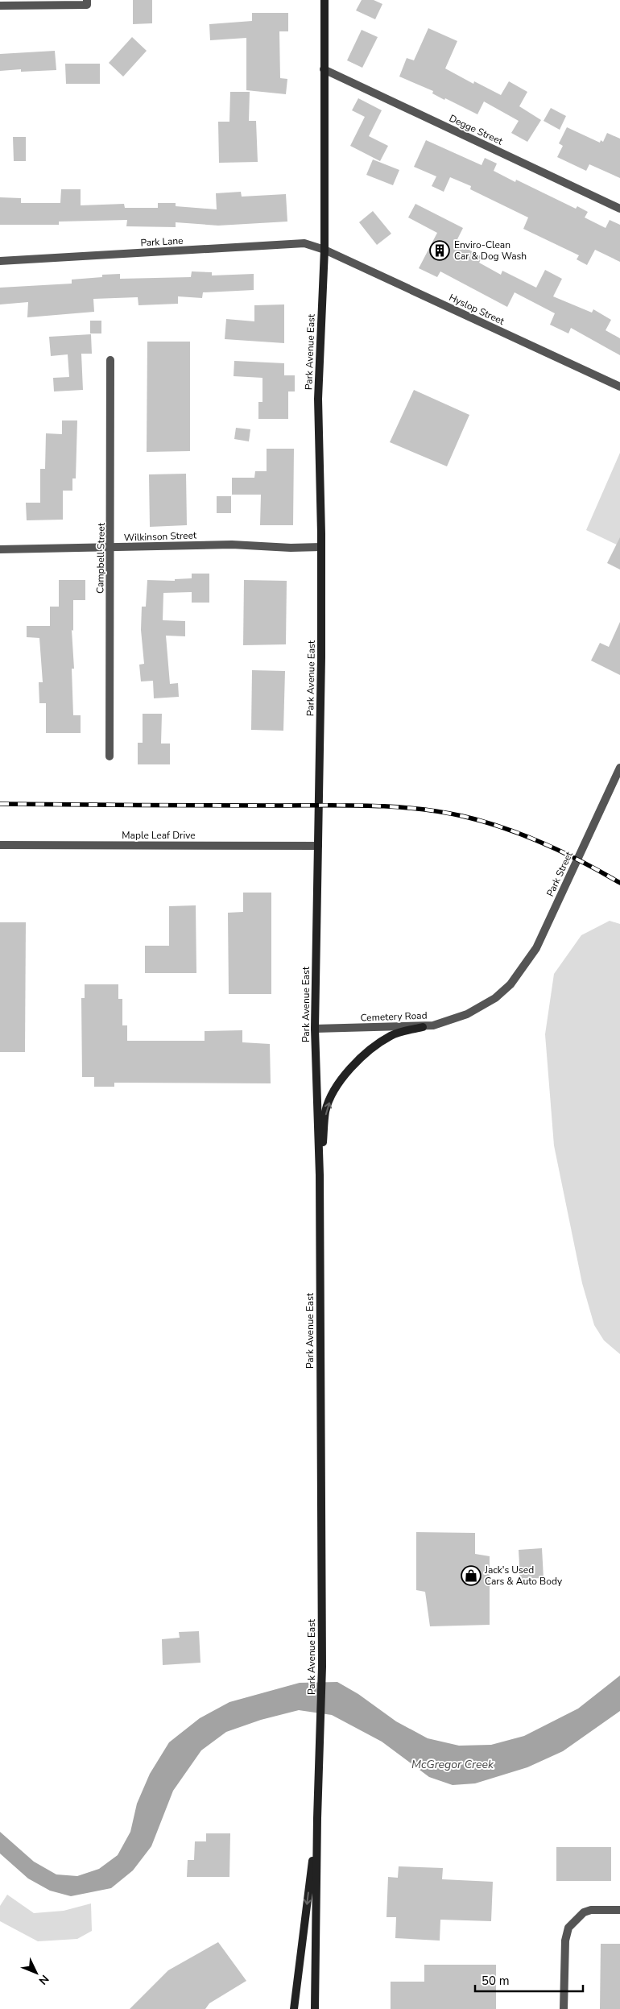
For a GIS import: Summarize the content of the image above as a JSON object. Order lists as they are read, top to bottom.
{
  "streets": {
    "main road": ["Park Avenue East"],
    "street": [
      "Degge Street",
      "Park Lane",
      "Hyslop Street",
      "Wilkinson Street",
      "Campbell Street",
      "Maple Leaf Drive",
      "Park Street",
      "Cemetery Road"
    ]
  },
  "crossings": [
    ["Degge Street", "Park Avenue East"],
    ["Park Lane", "Hyslop Street"],
    ["Park Lane", "Park Avenue East"],
    ["Hyslop Street", "Park Avenue East"],
    ["Park Avenue East", "Wilkinson Street"],
    ["Park Avenue East", "Maple Leaf Drive"],
    ["Park Avenue East", "Cemetery Road"],
    ["Wilkinson Street", "Campbell Street"],
    ["Park Street", "Cemetery Road"]
  ],
  "water": ["McGregor Creek"],
  "places": {
    "building": ["Enviro-Clean Car & Dog Wash"],
    "shop": ["Jack's Used Cars & Auto Body"]
  },
  "scale_bar": "50 m",
  "north": "bottom right"
}
